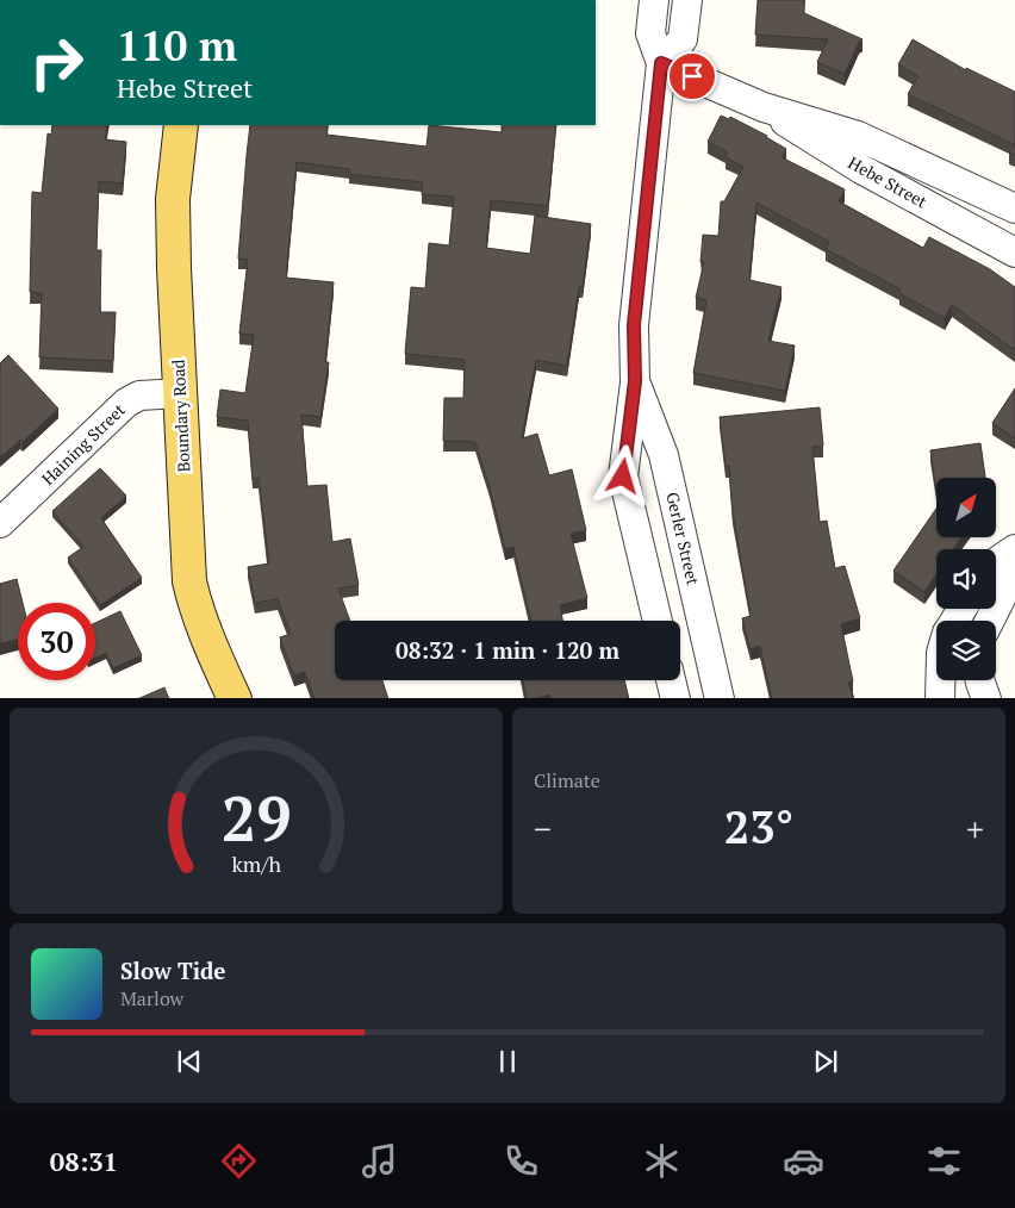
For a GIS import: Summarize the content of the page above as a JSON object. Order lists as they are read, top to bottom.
{
  "streets": {
    "main road": ["Boundary Road"],
    "street": ["Hebe Street", "Haining Street", "Gerler Street"]
  },
  "crossings": [
    ["Hebe Street", "Gerler Street"],
    ["Boundary Road", "Haining Street"]
  ],
  "north": "top right",
  "page": {
    "turn": ["110 m", "Hebe Street"],
    "limit": "30",
    "trip": "08:32 · 1 min · 120 m",
    "tile": "Climate",
    "heat": ["−", "23°", "+"],
    "song": ["Slow Tide", "Marlow"],
    "tabs": "08:31",
    "gauge": ["29", "km/h"]
  }
}
